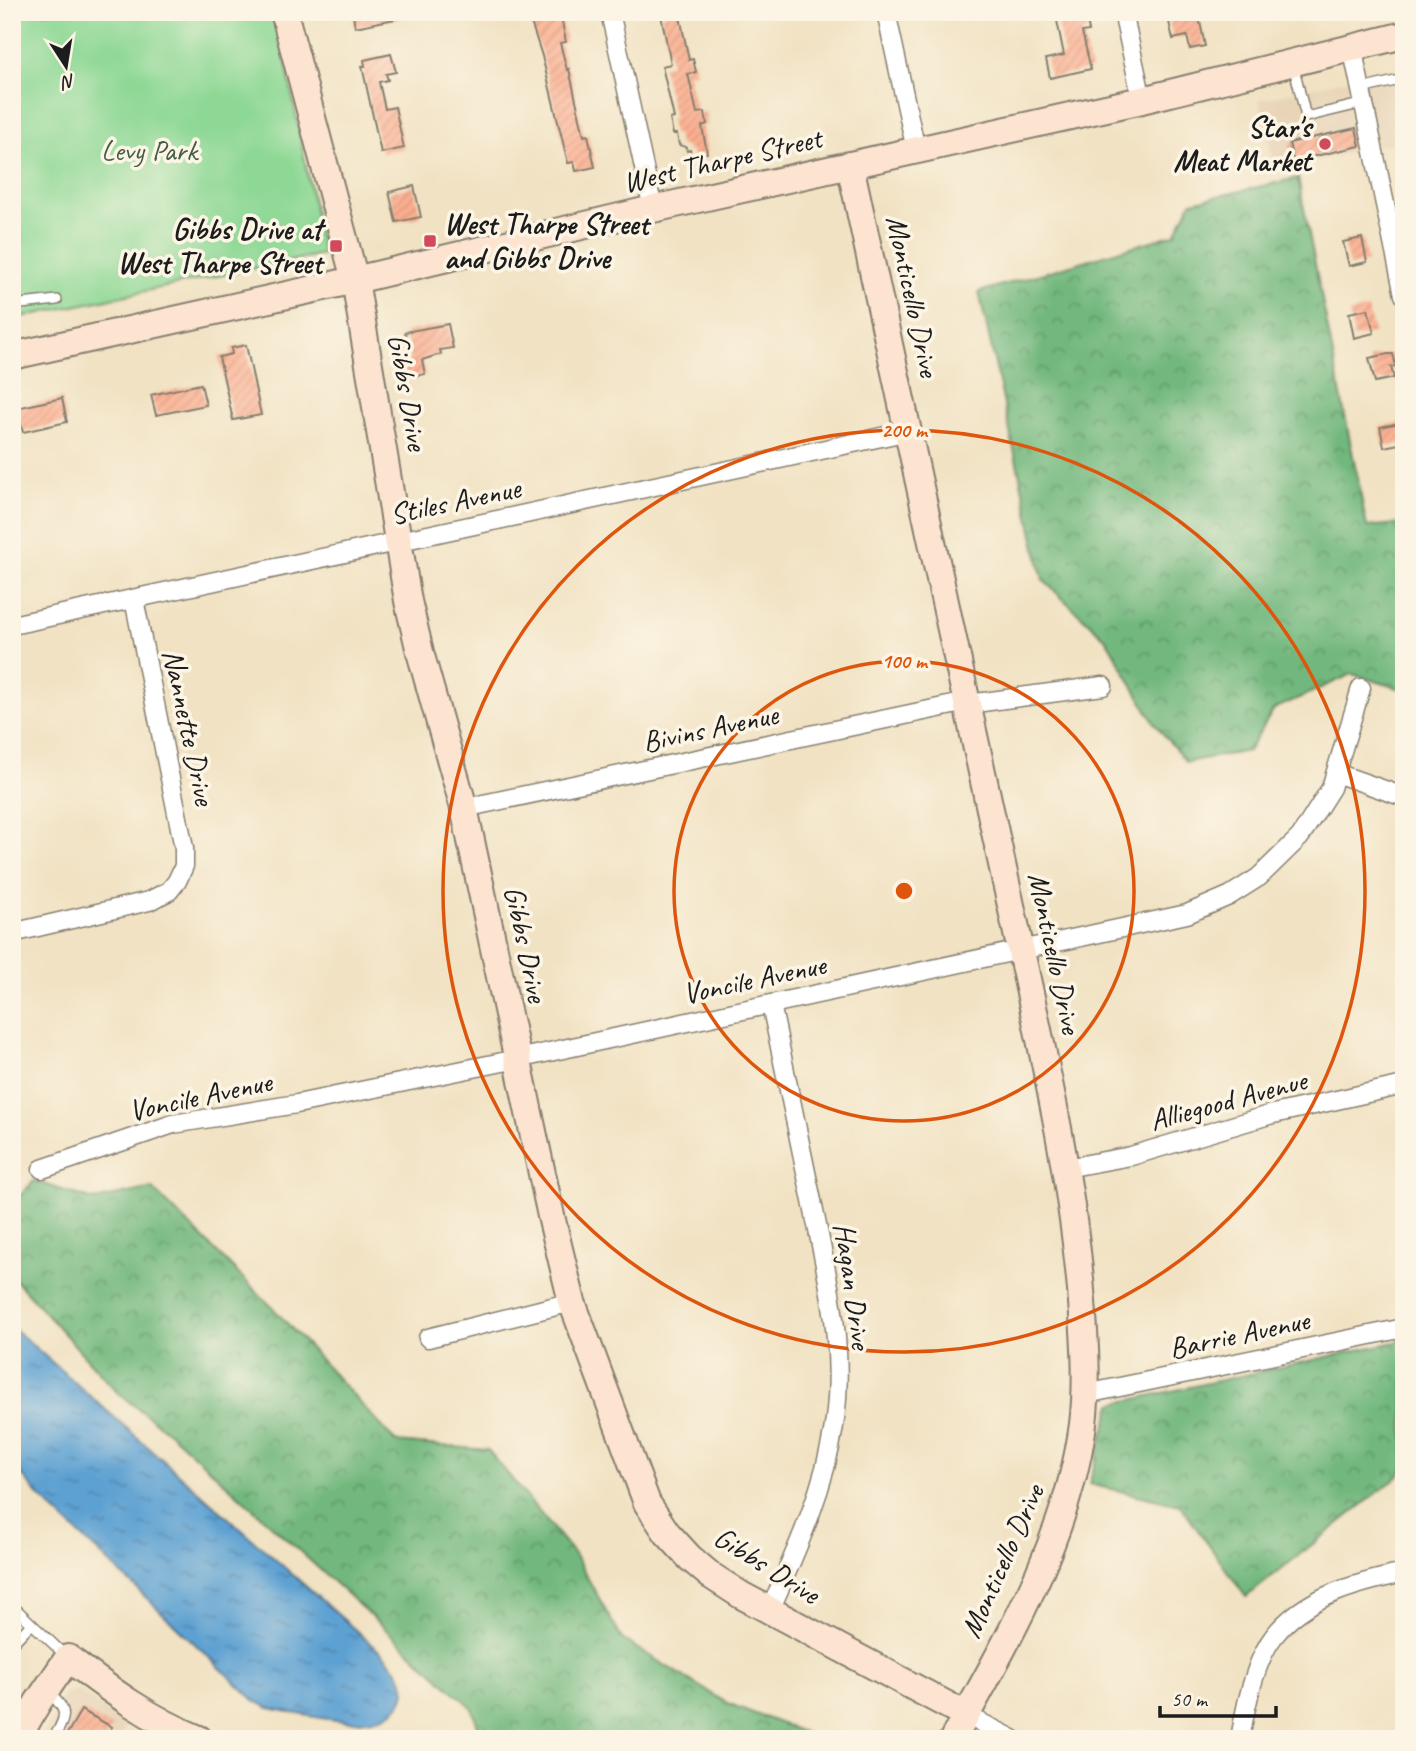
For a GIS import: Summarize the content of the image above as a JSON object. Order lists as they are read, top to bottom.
{
  "streets": {
    "street": [
      "West Tharpe Street",
      "Monticello Drive",
      "Gibbs Drive",
      "Stiles Avenue",
      "Nannette Drive",
      "Bivins Avenue",
      "Voncile Avenue",
      "Alliegood Avenue",
      "Hagan Drive",
      "Barrie Avenue"
    ]
  },
  "crossings": [
    ["West Tharpe Street", "Monticello Drive"],
    ["West Tharpe Street", "Gibbs Drive"],
    ["Monticello Drive", "Gibbs Drive"],
    ["Monticello Drive", "Stiles Avenue"],
    ["Monticello Drive", "Bivins Avenue"],
    ["Monticello Drive", "Voncile Avenue"],
    ["Monticello Drive", "Alliegood Avenue"],
    ["Monticello Drive", "Barrie Avenue"],
    ["Gibbs Drive", "Stiles Avenue"],
    ["Gibbs Drive", "Bivins Avenue"],
    ["Gibbs Drive", "Voncile Avenue"],
    ["Gibbs Drive", "Hagan Drive"],
    ["Stiles Avenue", "Nannette Drive"],
    ["Voncile Avenue", "Hagan Drive"]
  ],
  "parks": ["Levy Park"],
  "places": {
    "other": ["Star's Meat Market"],
    "transit": ["West Tharpe Street and Gibbs Drive", "Gibbs Drive at West Tharpe Street"]
  },
  "scale_bar": "50 m",
  "north": "bottom",
  "rings": ["200 m", "100 m"]
}
